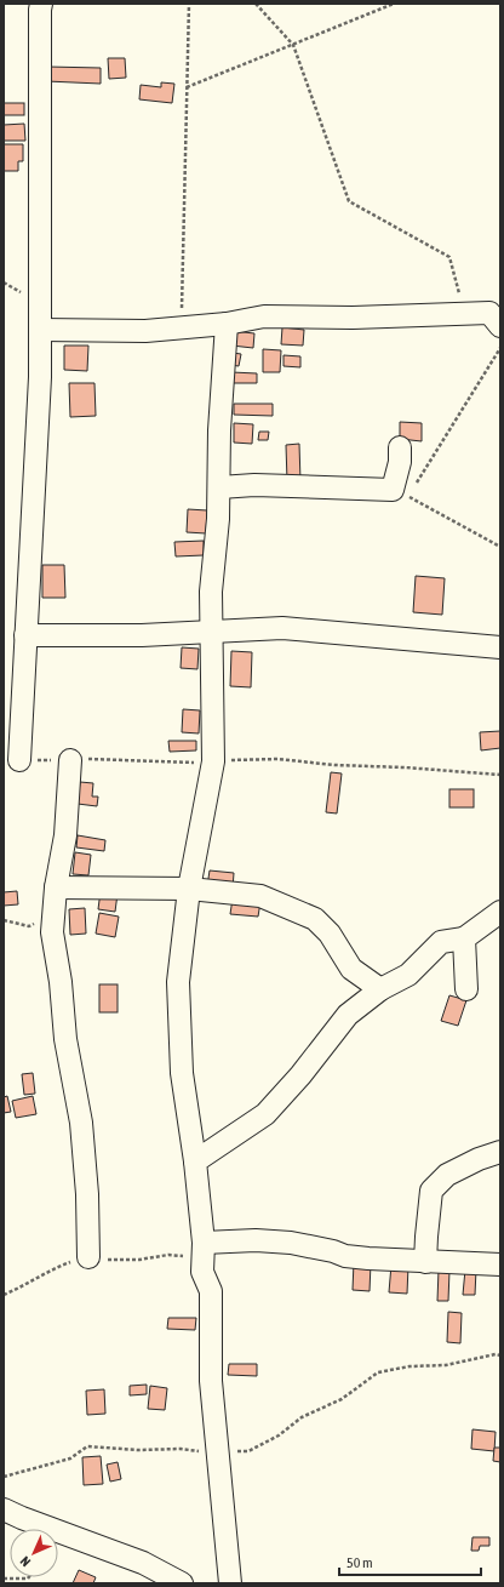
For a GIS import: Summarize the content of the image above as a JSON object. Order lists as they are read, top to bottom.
{
  "scale_bar": "50 m",
  "north": "bottom left"
}
